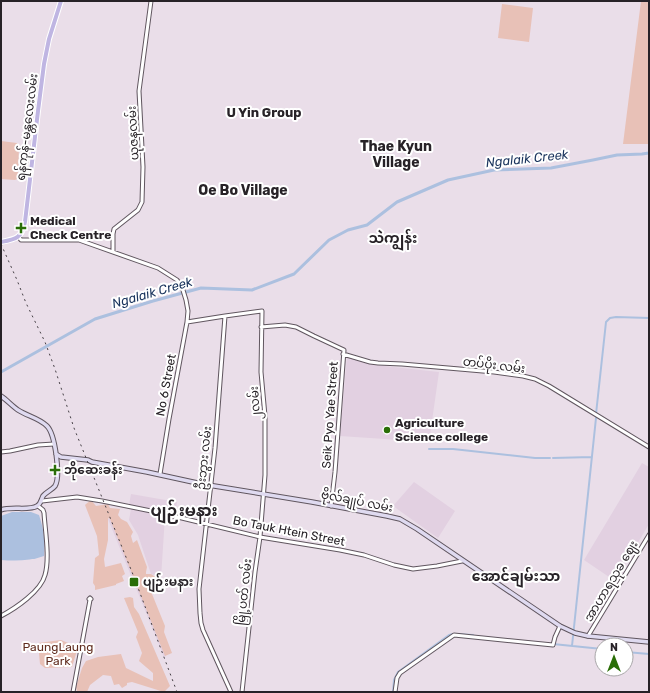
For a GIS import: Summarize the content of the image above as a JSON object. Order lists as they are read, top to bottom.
{
  "streets": {
    "main road": ["ရန်ကုန်-မန္တလေးလမ်း", "ဗိုလ်ချုပ် လမ်း"],
    "street": [
      "ယုဇနလမ်း",
      "တပ်ပိုး လမ်း",
      "No 6 Street",
      "၂လမ်း",
      "Seik Pyo Yae Street",
      "ဦးဘွား လမ်း",
      "Bo Tauk Htein Street",
      "အာဟာရသုခ ဈေး",
      "မြို့ပတ် လမ်း"
    ]
  },
  "crossings": [
    ["ယုဇနလမ်း", "No 6 Street"],
    ["တပ်ပိုး လမ်း", "၂လမ်း"],
    ["တပ်ပိုး လမ်း", "Seik Pyo Yae Street"],
    ["No 6 Street", "ဗိုလ်ချုပ် လမ်း"],
    ["၂လမ်း", "ဦးဘွား လမ်း"],
    ["၂လမ်း", "ဗိုလ်ချုပ် လမ်း"],
    ["၂လမ်း", "မြို့ပတ် လမ်း"],
    ["Seik Pyo Yae Street", "ဗိုလ်ချုပ် လမ်း"],
    ["ဦးဘွား လမ်း", "ဗိုလ်ချုပ် လမ်း"],
    ["ဦးဘွား လမ်း", "Bo Tauk Htein Street"],
    ["ဗိုလ်ချုပ် လမ်း", "Bo Tauk Htein Street"],
    ["ဗိုလ်ချုပ် လမ်း", "အာဟာရသုခ ဈေး"],
    ["ဗိုလ်ချုပ် လမ်း", "မြို့ပတ် လမ်း"],
    ["Bo Tauk Htein Street", "မြို့ပတ် လမ်း"]
  ],
  "districts": [
    "U Yin Group",
    "Thae Kyun Village",
    "Oe Bo Village",
    "သဲကျွန်း",
    "ပျဉ်းမနား",
    "အောင်ချမ်းသာ"
  ],
  "water": ["Ngalaik Creek"],
  "parks": ["PaungLaung Park"],
  "places": {
    "health": ["Medical Check Centre", "ဘိုဆေးခန်း"],
    "other": ["Agriculture Science college"],
    "transit": ["ပျဉ်းမနား"]
  },
  "north": "top"
}
